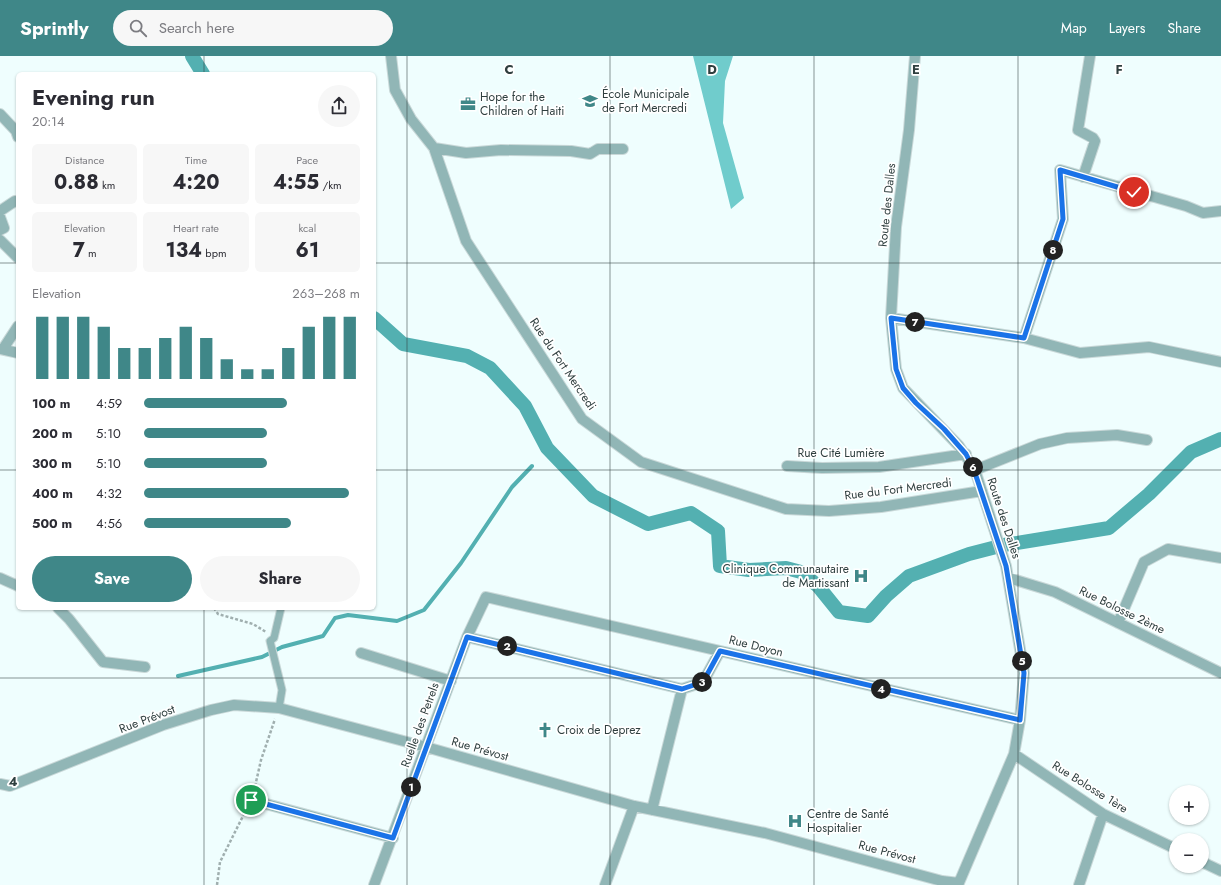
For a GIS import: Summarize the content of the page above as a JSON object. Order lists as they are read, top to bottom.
{
  "streets": {
    "street": [
      "Route des Dalles",
      "Rue du Fort Mercredi",
      "Rue Cité Lumière",
      "Rue Bolosse 2ème",
      "Rue Doyon",
      "Rue Prévost",
      "Ruelle des Petrels",
      "Rue Bolosse 1ère"
    ]
  },
  "crossings": [
    ["Route des Dalles", "Rue du Fort Mercredi"],
    ["Route des Dalles", "Rue Cité Lumière"],
    ["Route des Dalles", "Rue Bolosse 2ème"],
    ["Route des Dalles", "Rue Doyon"],
    ["Route des Dalles", "Rue Prévost"],
    ["Route des Dalles", "Rue Bolosse 1ère"],
    ["Rue Doyon", "Ruelle des Petrels"],
    ["Rue Prévost", "Ruelle des Petrels"]
  ],
  "places": {
    "school or university": ["École Municipale de Fort Mercredi"],
    "office": ["Hope for the Children of Haiti"],
    "hospital": ["Clinique Communautaire de Martissant", "Centre de Santé Hospitalier"],
    "church": ["Croix de Deprez"]
  },
  "page": {
    "header": "Sprintly",
    "search": "Search here",
    "nav": ["Map", "Layers", "Share"],
    "heading": ["Evening run", "20:14"],
    "stats": [
      ["Distance", "0.88 km"],
      ["Time", "4:20"],
      ["Pace", "4:55 /km"],
      ["Elevation", "7 m"],
      ["Heart rate", "134 bpm"],
      ["kcal", "61"]
    ],
    "pins": [
      "8",
      "7",
      "6",
      "2",
      "5",
      "3",
      "4",
      "1"
    ],
    "chart": ["Elevation", "263–268 m"],
    "list": [
      {
        "name": "100 m",
        "note": "4:59"
      },
      {
        "name": "200 m",
        "note": "5:10"
      },
      {
        "name": "300 m",
        "note": "5:10"
      },
      {
        "name": "400 m",
        "note": "4:32"
      },
      {
        "name": "500 m",
        "note": "4:56"
      }
    ],
    "buttons": ["Save", "Share"],
    "map_buttons": ["+", "−"]
  },
  "grid": {
    "columns": [
      "C",
      "D",
      "E",
      "F"
    ],
    "rows": ["4"]
  }
}
